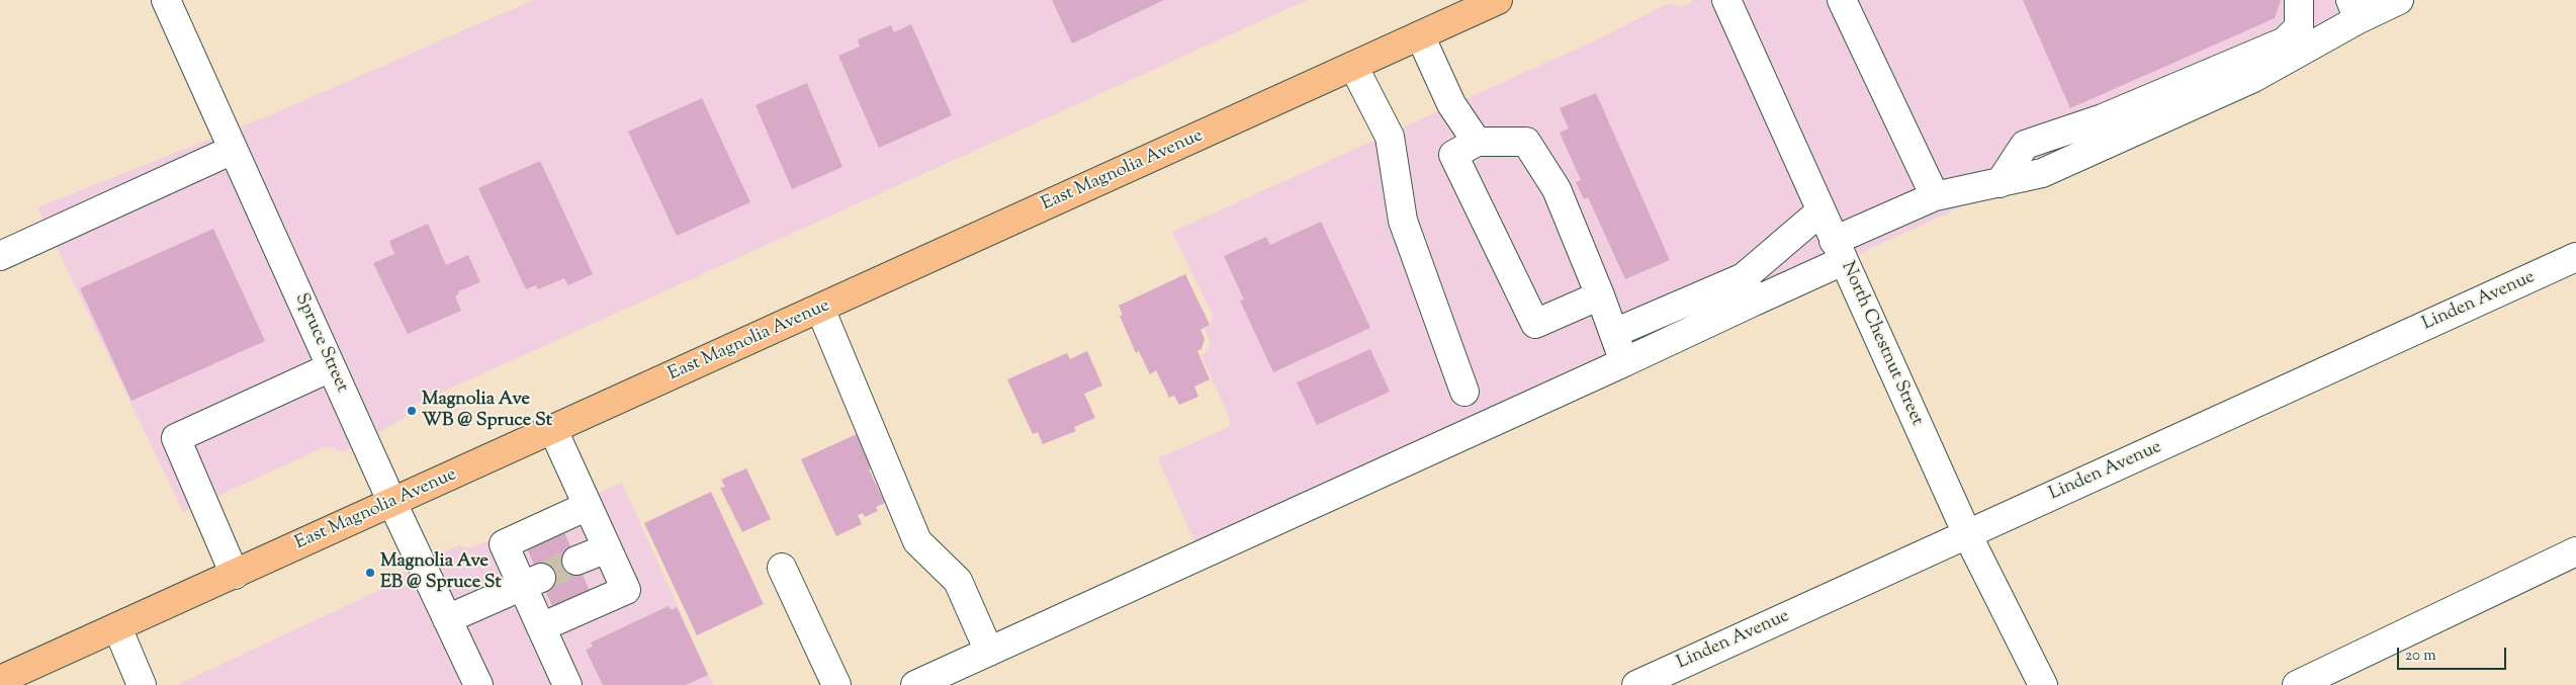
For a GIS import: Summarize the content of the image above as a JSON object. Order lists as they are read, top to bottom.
{
  "streets": {
    "main road": ["East Magnolia Avenue"],
    "street": ["Linden Avenue", "Spruce Street", "North Chestnut Street"]
  },
  "crossings": [
    ["East Magnolia Avenue", "Spruce Street"],
    ["Linden Avenue", "North Chestnut Street"]
  ],
  "places": ["Magnolia Ave WB @ Spruce St", "Magnolia Ave EB @ Spruce St"],
  "scale_bar": "20 m"
}
